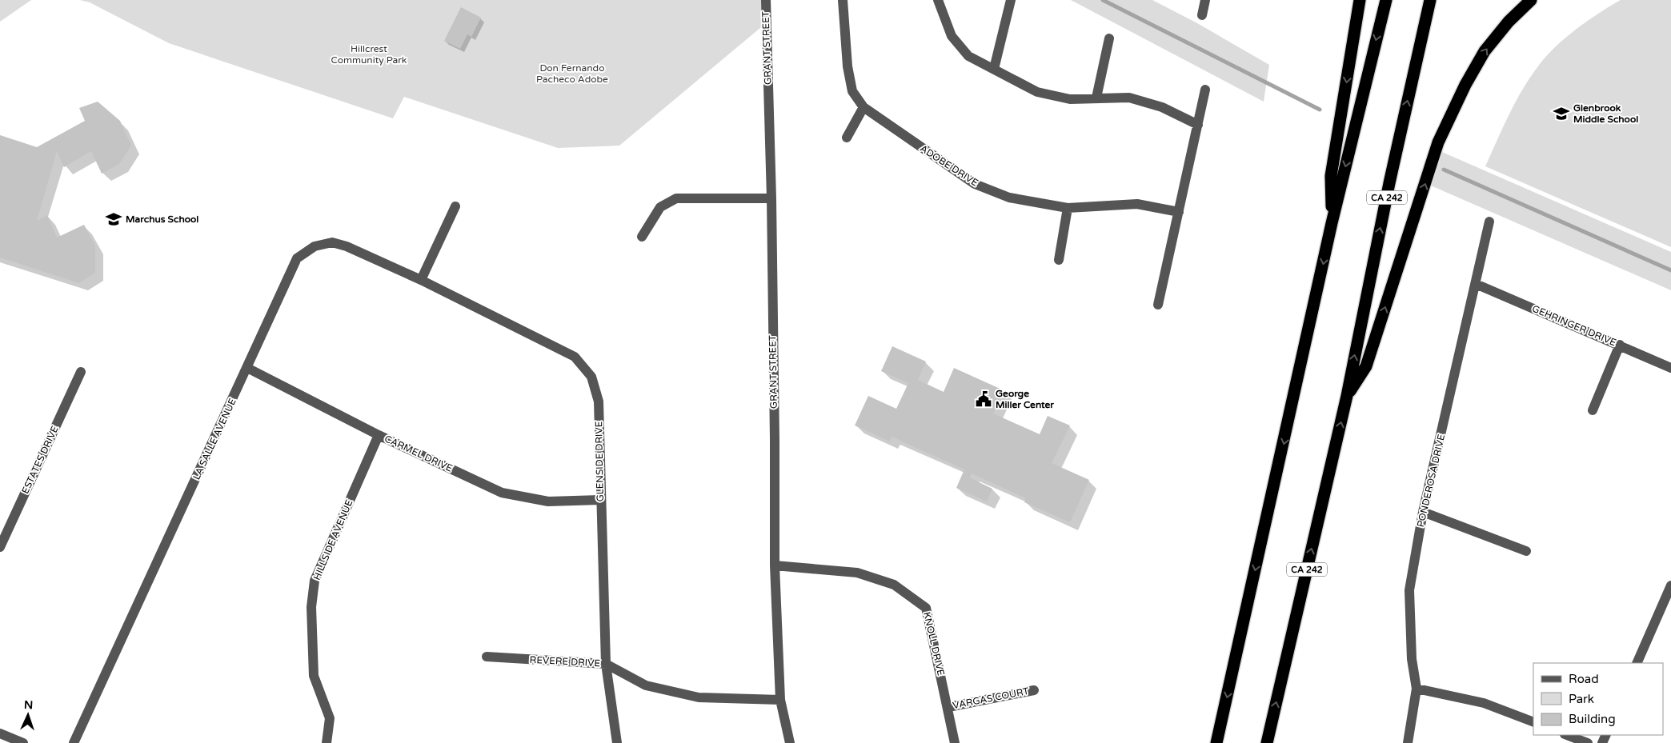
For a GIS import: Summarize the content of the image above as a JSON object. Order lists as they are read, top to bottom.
{
  "streets": {
    "highway": ["CA 242"],
    "street": [
      "GRANT STREET",
      "ADOBE DRIVE",
      "GEHRINGER DRIVE",
      "LA SALLE AVENUE",
      "CARMEL DRIVE",
      "ESTATES DRIVE",
      "GLENSIDE DRIVE",
      "PONDEROSA DRIVE",
      "HILLSIDE AVENUE",
      "KNOLL DRIVE",
      "REVERE DRIVE",
      "VARGAS COURT"
    ]
  },
  "crossings": [
    ["GRANT STREET", "KNOLL DRIVE"],
    ["GRANT STREET", "REVERE DRIVE"],
    ["GEHRINGER DRIVE", "PONDEROSA DRIVE"],
    ["LA SALLE AVENUE", "CARMEL DRIVE"],
    ["LA SALLE AVENUE", "GLENSIDE DRIVE"],
    ["CARMEL DRIVE", "GLENSIDE DRIVE"],
    ["CARMEL DRIVE", "HILLSIDE AVENUE"],
    ["GLENSIDE DRIVE", "REVERE DRIVE"],
    ["KNOLL DRIVE", "VARGAS COURT"]
  ],
  "parks": ["Hillcrest Community Park", "Don Fernando Pacheco Adobe"],
  "places": {
    "school or university": ["Glenbrook Middle School", "Marchus School"],
    "public building": ["George Miller Center"]
  },
  "legend": ["Road", "Park", "Building"],
  "north": "top"
}
